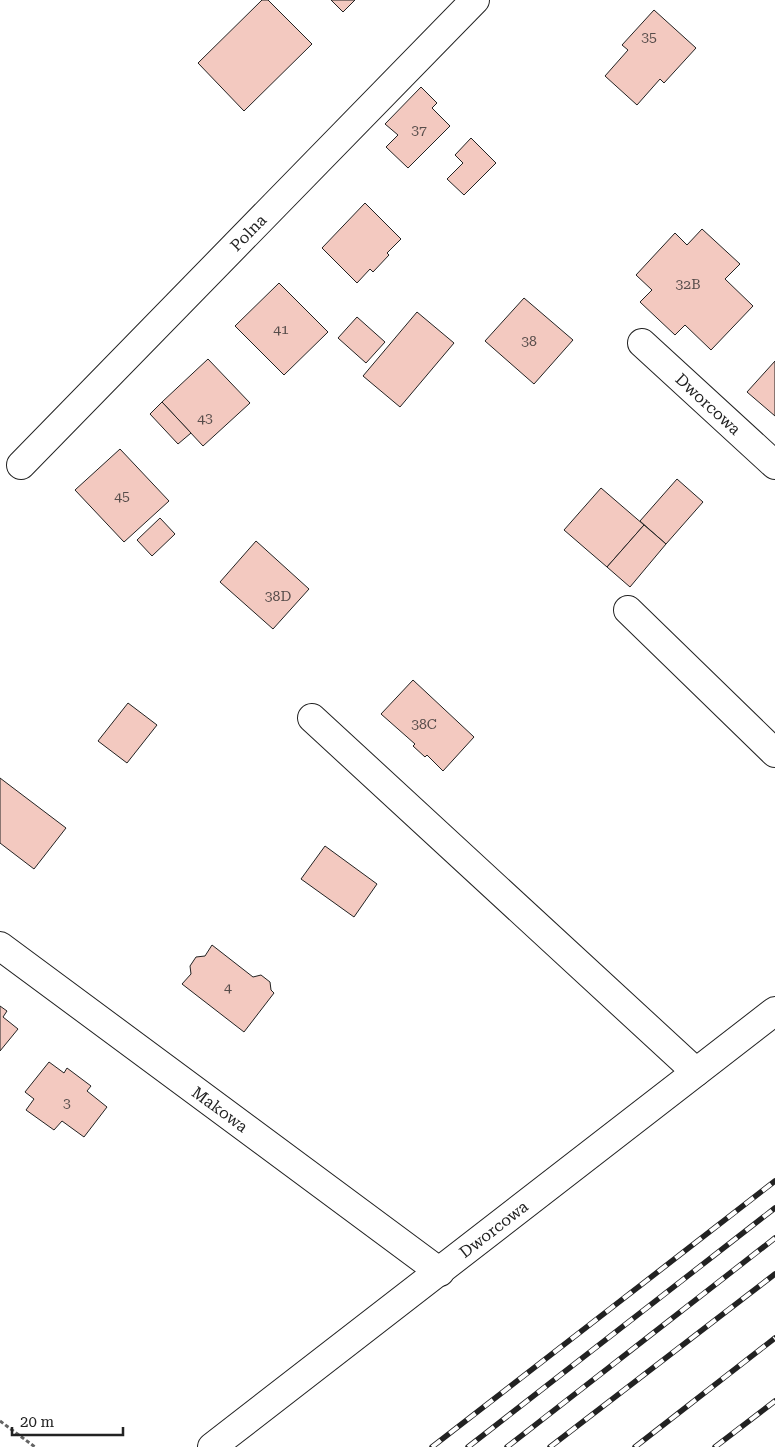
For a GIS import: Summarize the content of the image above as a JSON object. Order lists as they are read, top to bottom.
{
  "streets": {
    "street": ["Polna", "Dworcowa", "Makowa"]
  },
  "crossings": [
    ["Dworcowa", "Makowa"]
  ],
  "house_numbers": [
    "35",
    "37",
    "32B",
    "41",
    "38",
    "43",
    "45",
    "38D",
    "38C",
    "4",
    "3"
  ],
  "scale_bar": "20 m"
}
